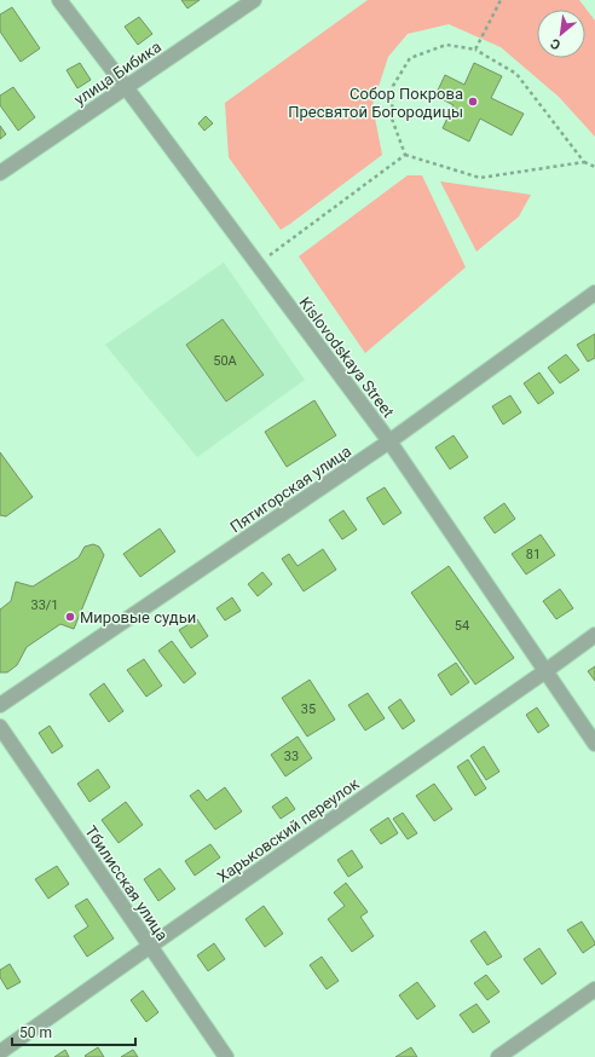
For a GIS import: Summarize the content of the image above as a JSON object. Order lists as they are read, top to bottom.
{
  "streets": {
    "street": [
      "улица Бибика",
      "Kislovodskaya Street",
      "Пятигорская улица",
      "Харьковский переулок",
      "Тбилисская улица"
    ]
  },
  "crossings": [
    ["улица Бибика", "Kislovodskaya Street"],
    ["Kislovodskaya Street", "Пятигорская улица"],
    ["Kislovodskaya Street", "Харьковский переулок"],
    ["Харьковский переулок", "Тбилисская улица"]
  ],
  "places": ["Собор Покрова Пресвятой Богородицы", "Мировые судьи"],
  "house_numbers": [
    "50А",
    "81",
    "33/1",
    "54",
    "35",
    "33"
  ],
  "scale_bar": "50 m",
  "north": "bottom left"
}
